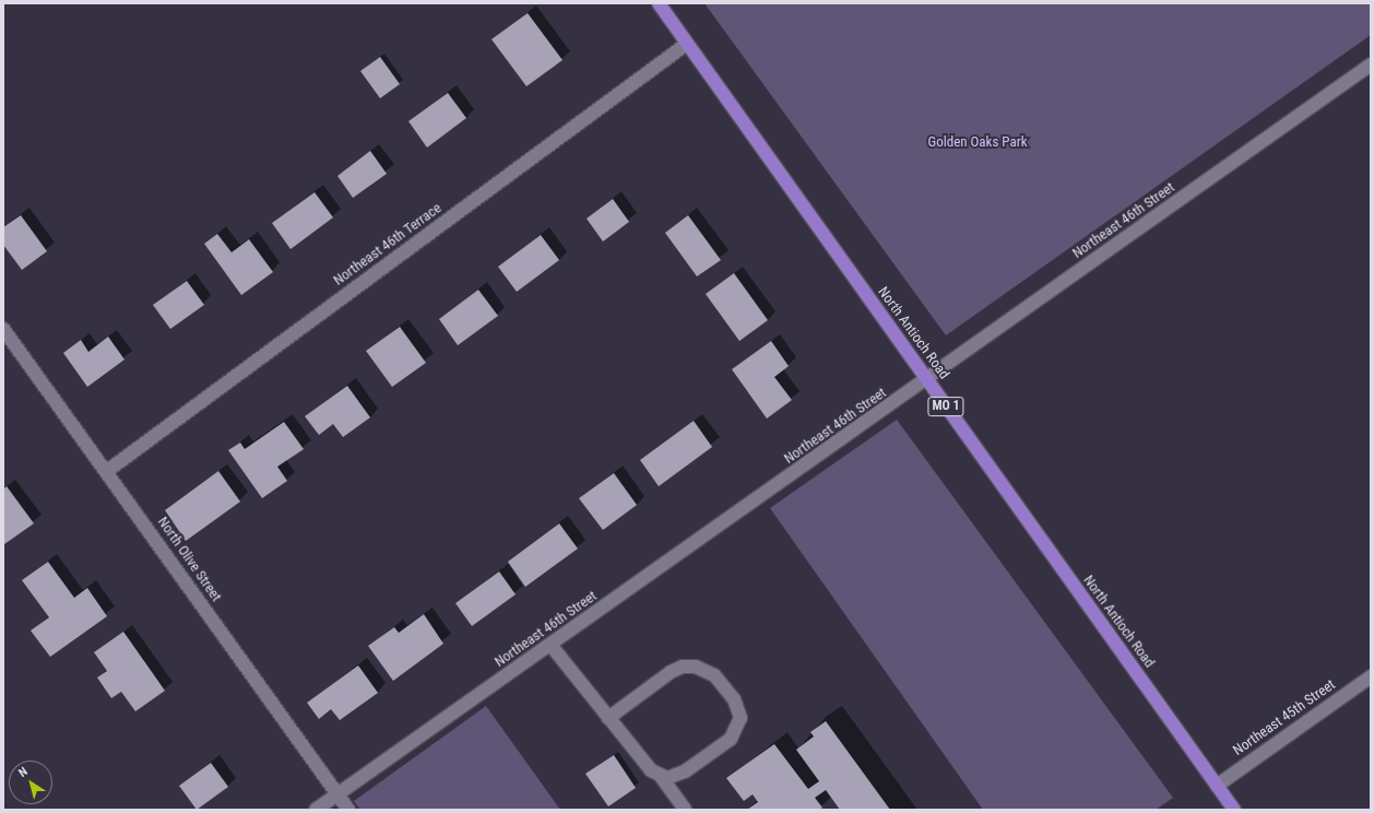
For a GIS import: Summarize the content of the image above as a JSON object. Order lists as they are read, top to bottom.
{
  "streets": {
    "main road": ["North Antioch Road", "MO 1"],
    "street": [
      "Northeast 46th Street",
      "Northeast 46th Terrace",
      "North Olive Street",
      "Northeast 45th Street"
    ]
  },
  "crossings": [
    ["Northeast 46th Street", "North Antioch Road"],
    ["Northeast 46th Street", "North Olive Street"],
    ["Northeast 46th Terrace", "North Antioch Road"],
    ["Northeast 46th Terrace", "North Olive Street"],
    ["North Antioch Road", "Northeast 45th Street"]
  ],
  "parks": ["Golden Oaks Park"],
  "north": "top left"
}
